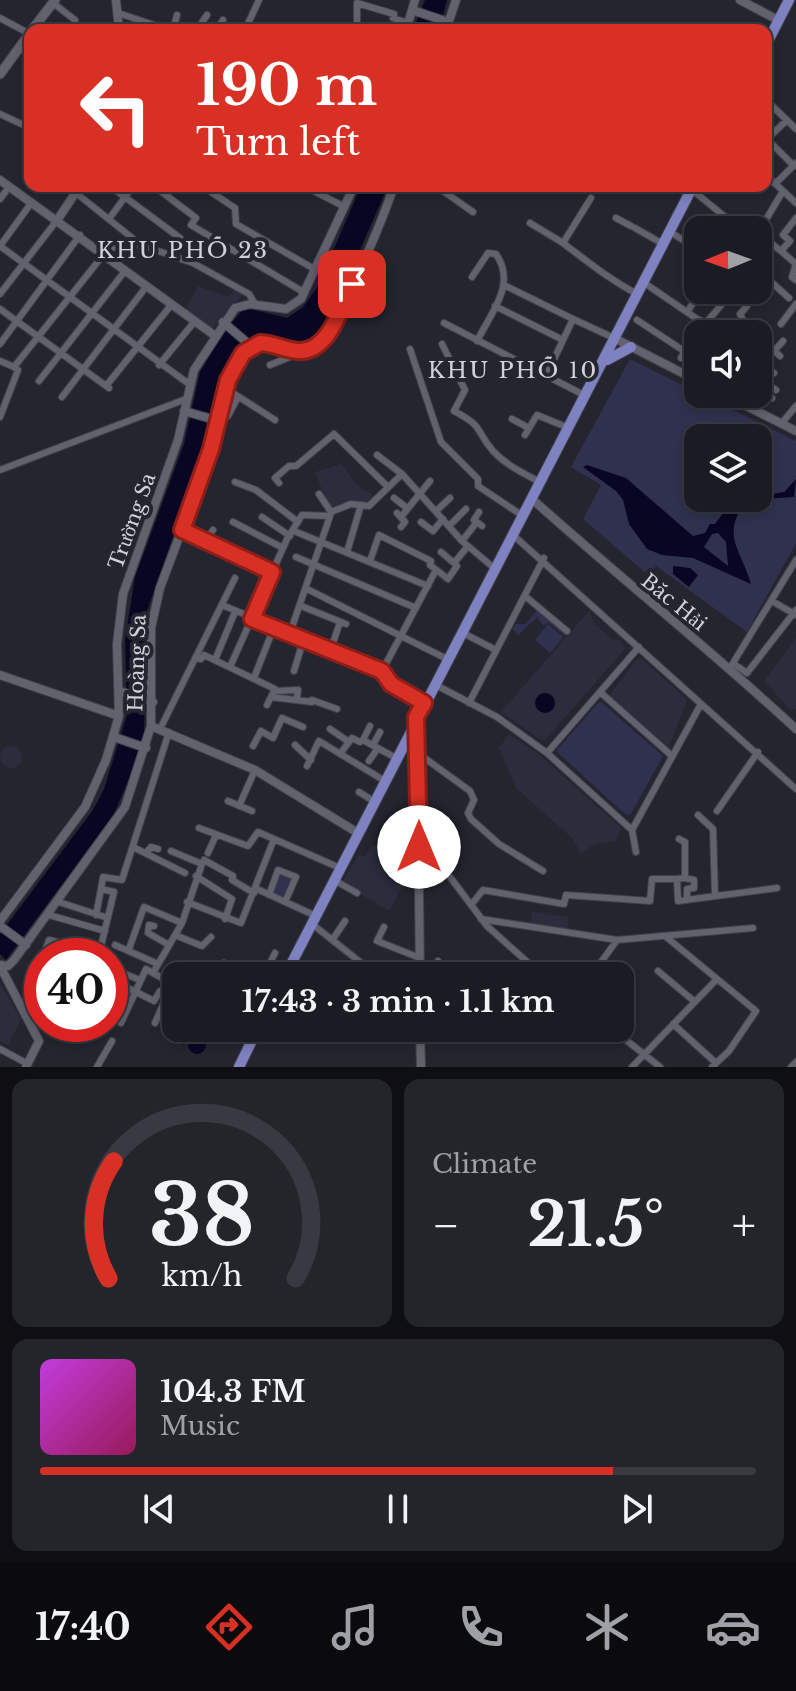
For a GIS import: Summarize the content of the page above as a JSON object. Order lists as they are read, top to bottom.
{
  "streets": {
    "street": ["Trường Sa", "Bắc Hải", "Hoàng Sa"]
  },
  "districts": ["KHU PHỐ 23", "KHU PHỐ 10"],
  "north": "left",
  "page": {
    "turn": ["190 m", "Turn left"],
    "limit": "40",
    "trip": "17:43 · 3 min · 1.1 km",
    "tile": "Climate",
    "heat": ["−", "21.5°", "+"],
    "song": ["104.3 FM", "Music"],
    "tabs": "17:40",
    "gauge": ["38", "km/h"]
  }
}
